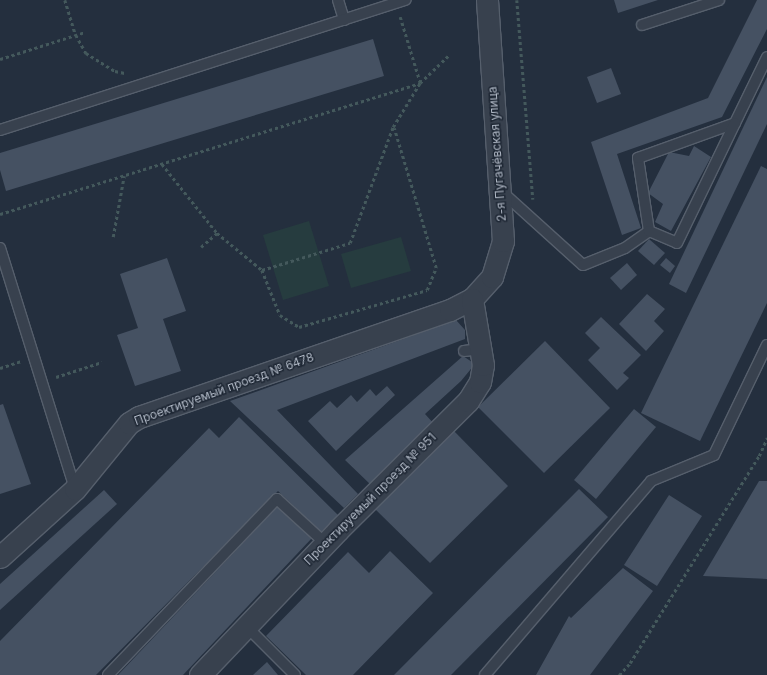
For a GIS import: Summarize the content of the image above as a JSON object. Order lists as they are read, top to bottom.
{
  "streets": {
    "street": ["2-я Пугачёвская улица", "Проектируемый проезд № 6478", "Проектируемый проезд № 951"]
  },
  "crossings": [
    ["2-я Пугачёвская улица", "Проектируемый проезд № 6478"],
    ["2-я Пугачёвская улица", "Проектируемый проезд № 951"],
    ["Проектируемый проезд № 6478", "Проектируемый проезд № 951"]
  ]
}
